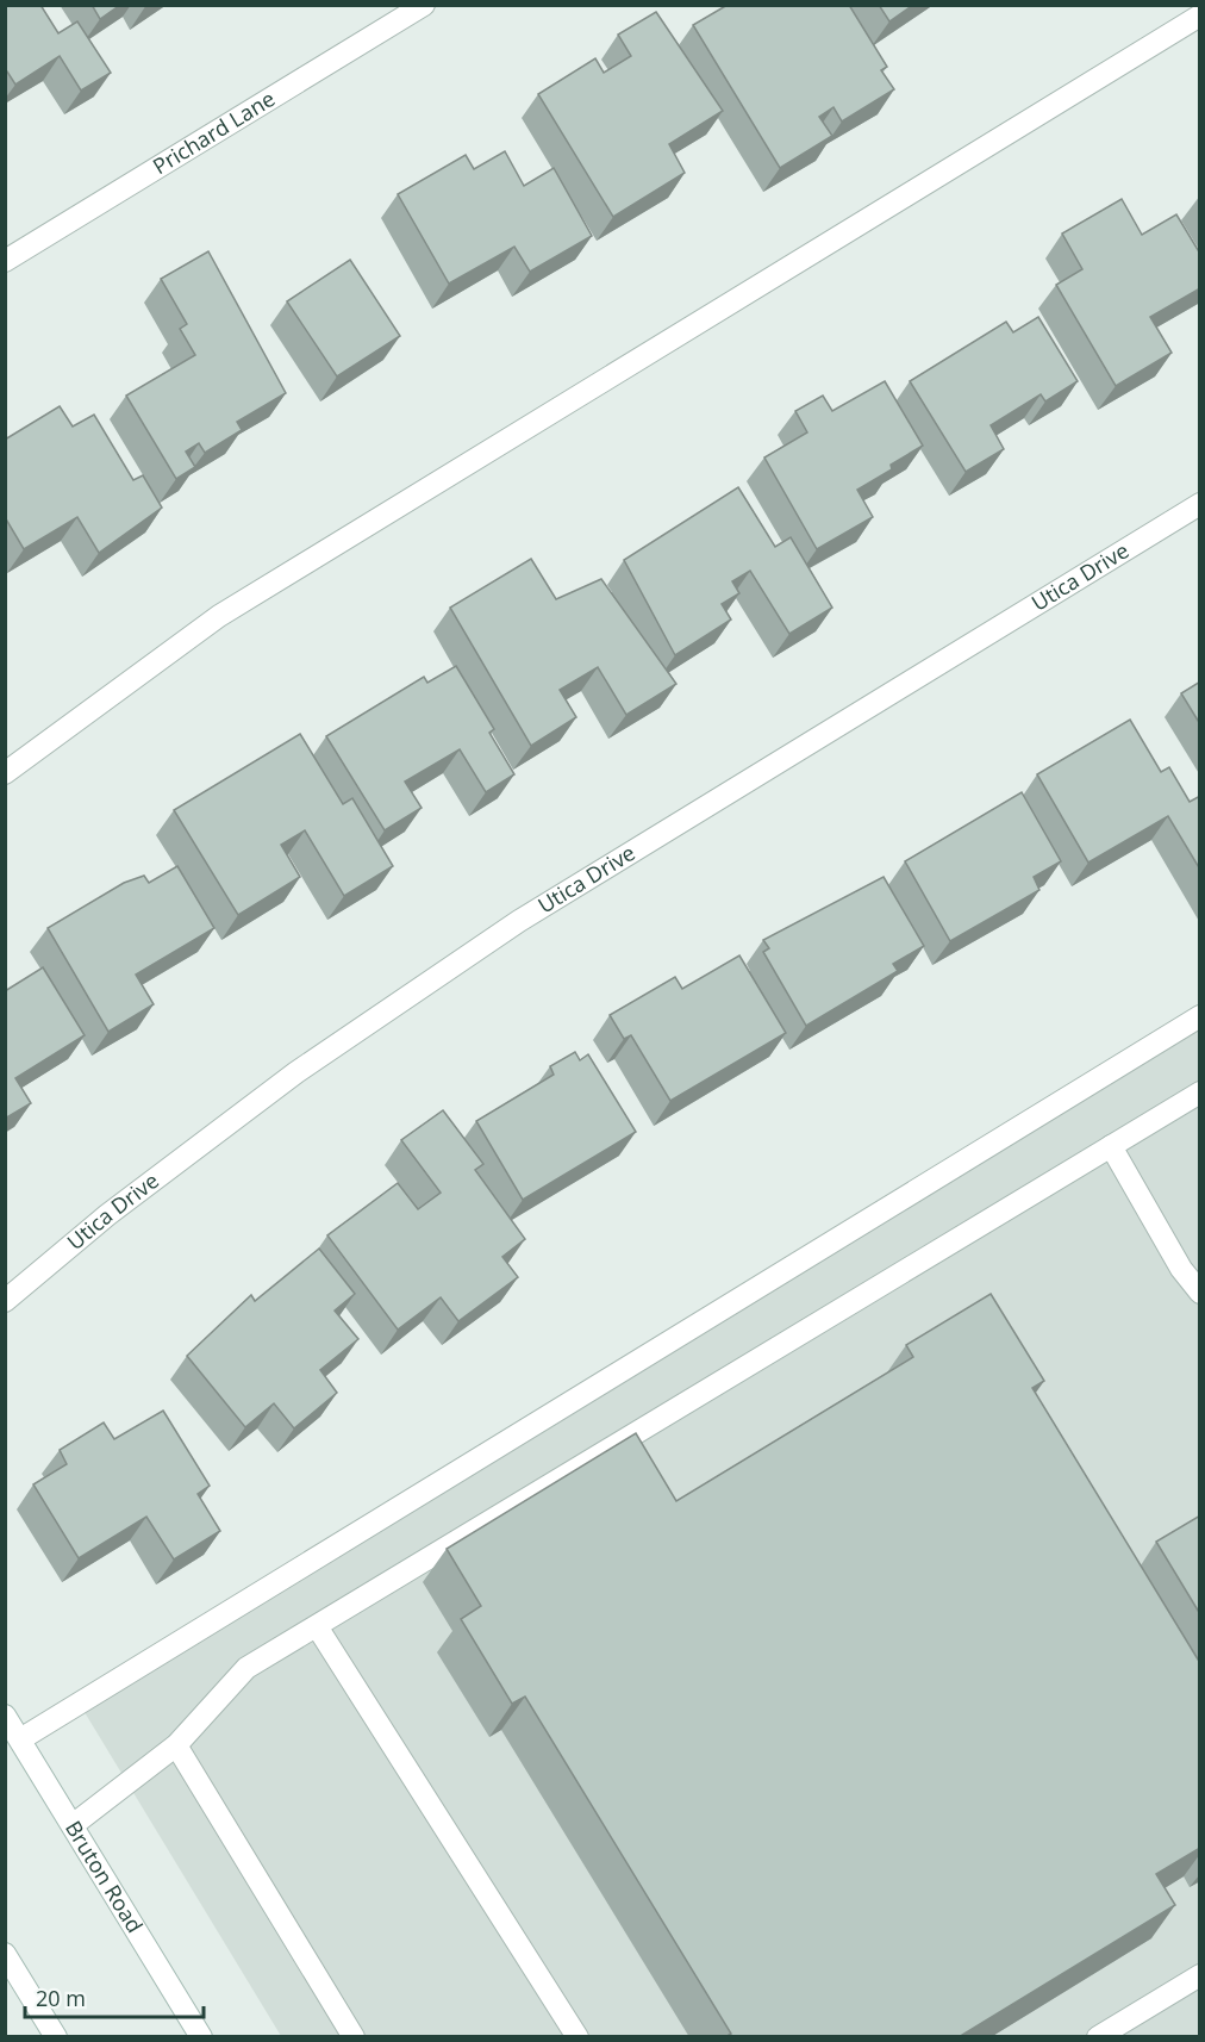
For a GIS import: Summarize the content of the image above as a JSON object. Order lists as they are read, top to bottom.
{
  "streets": {
    "street": ["Prichard Lane", "Utica Drive", "Bruton Road"]
  },
  "scale_bar": "20 m"
}
